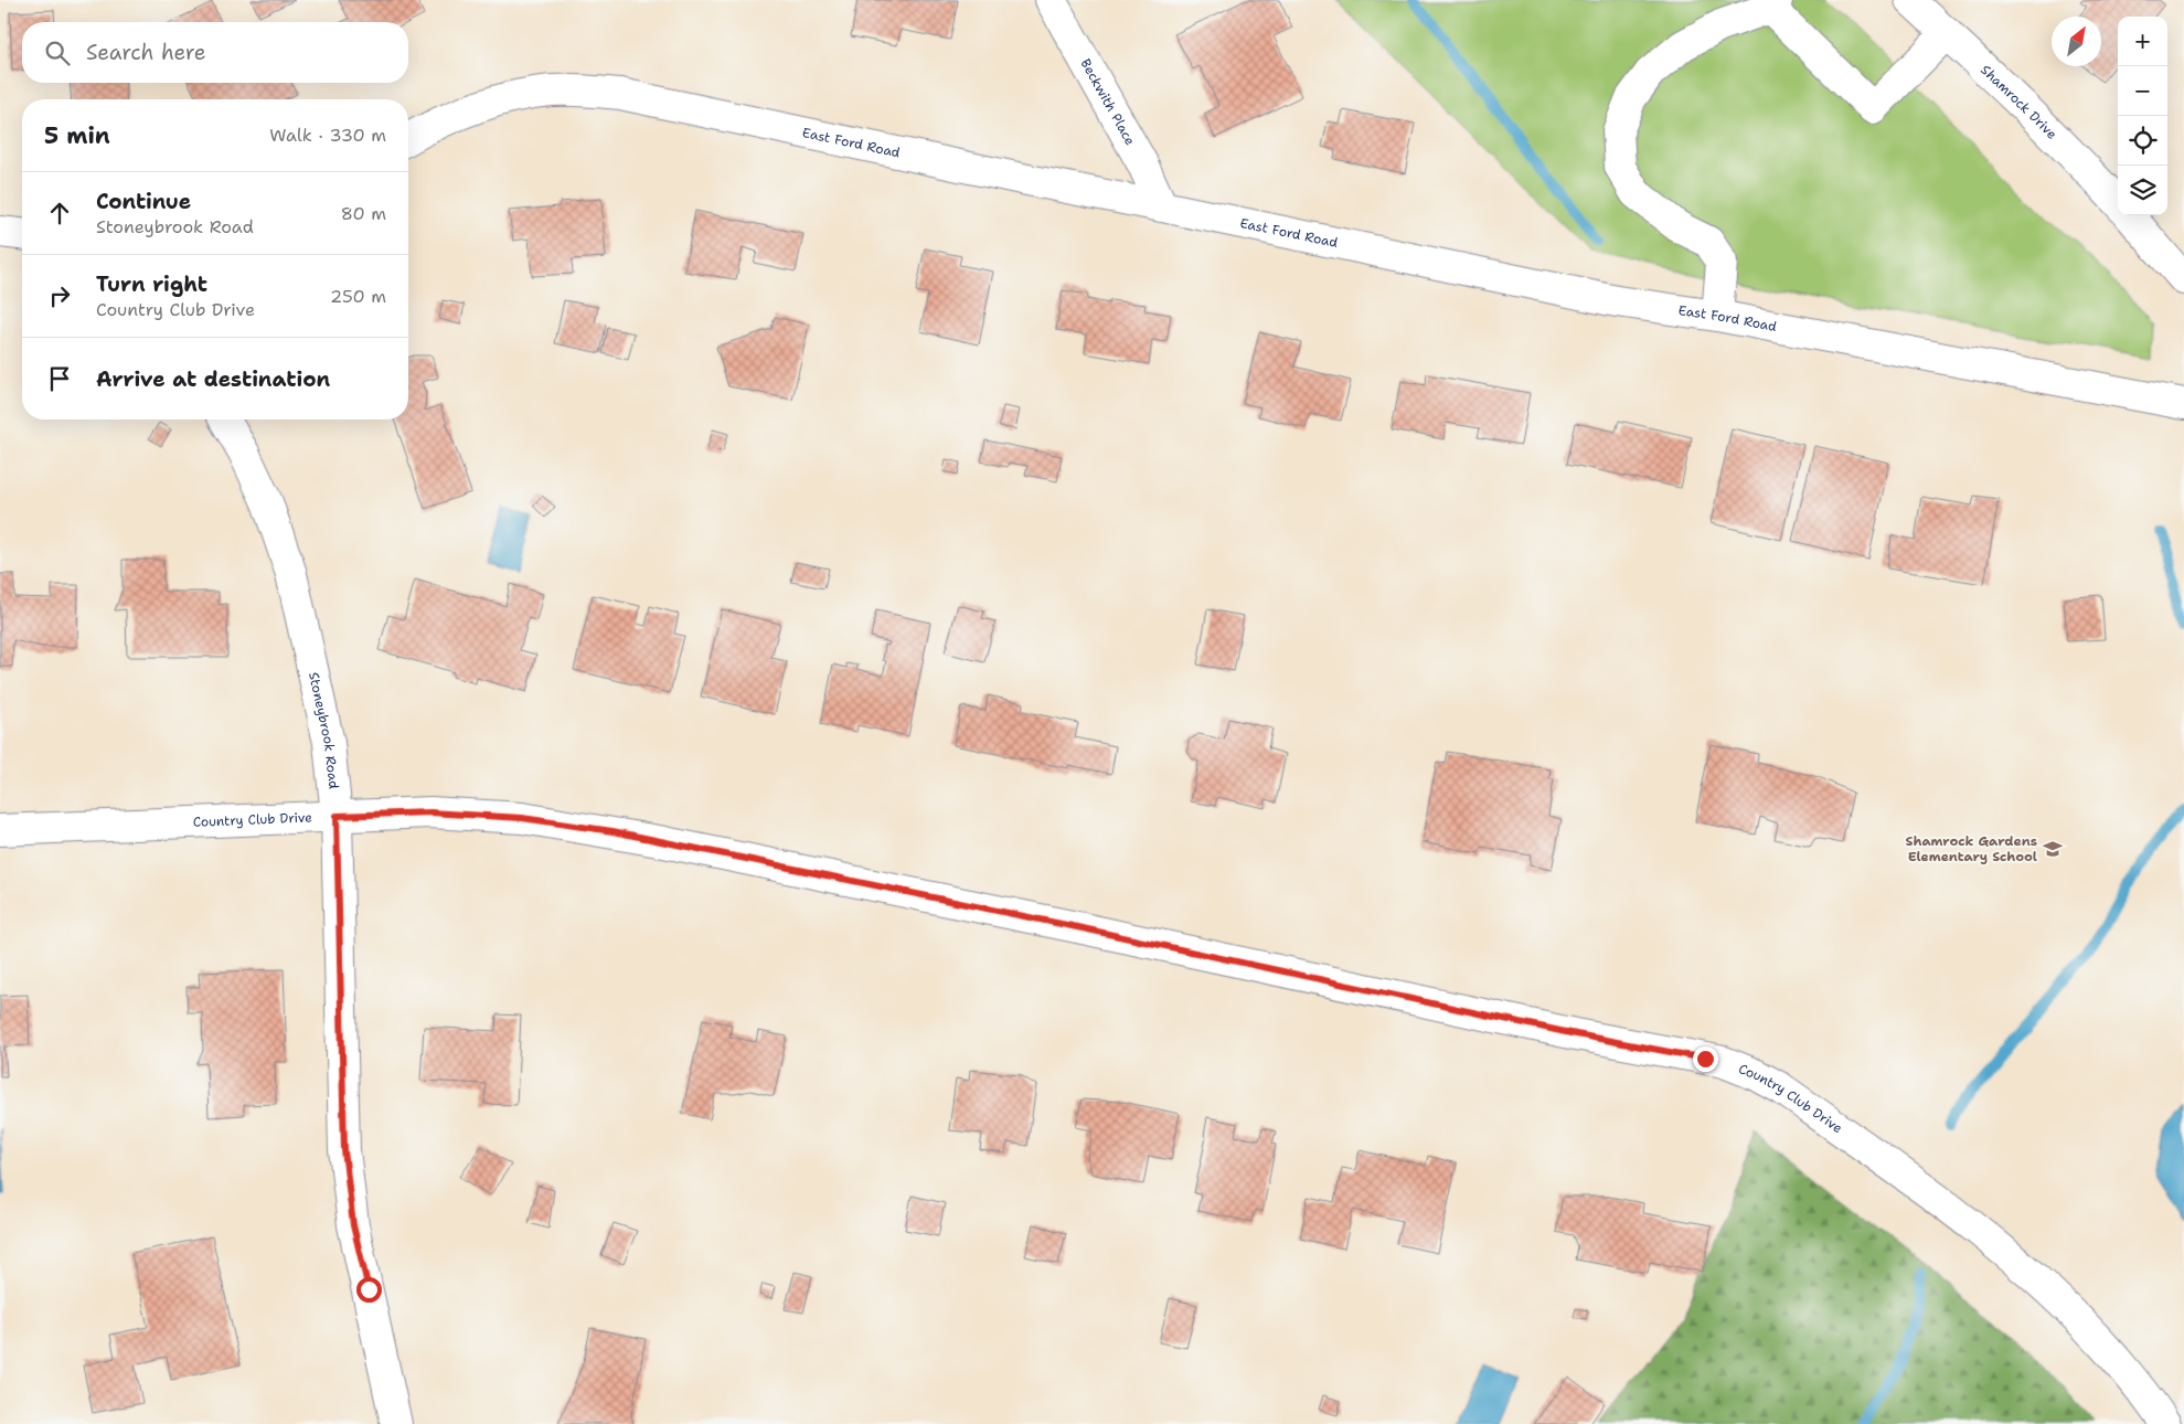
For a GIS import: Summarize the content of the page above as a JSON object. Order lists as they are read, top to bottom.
{
  "streets": {
    "street": [
      "Shamrock Drive",
      "Beckwith Place",
      "East Ford Road",
      "Stoneybrook Road",
      "Country Club Drive"
    ]
  },
  "crossings": [
    ["Beckwith Place", "East Ford Road"],
    ["Stoneybrook Road", "Country Club Drive"]
  ],
  "places": {
    "school or university": ["Shamrock Gardens Elementary School"]
  },
  "north": "top right",
  "page": {
    "map_buttons": ["+", "−"],
    "search": "Search here",
    "heading": ["5 min", "Walk · 330 m"],
    "list": [
      ["Continue", "Stoneybrook Road", "80 m"],
      ["Turn right", "Country Club Drive", "250 m"],
      "Arrive at destination"
    ]
  }
}
